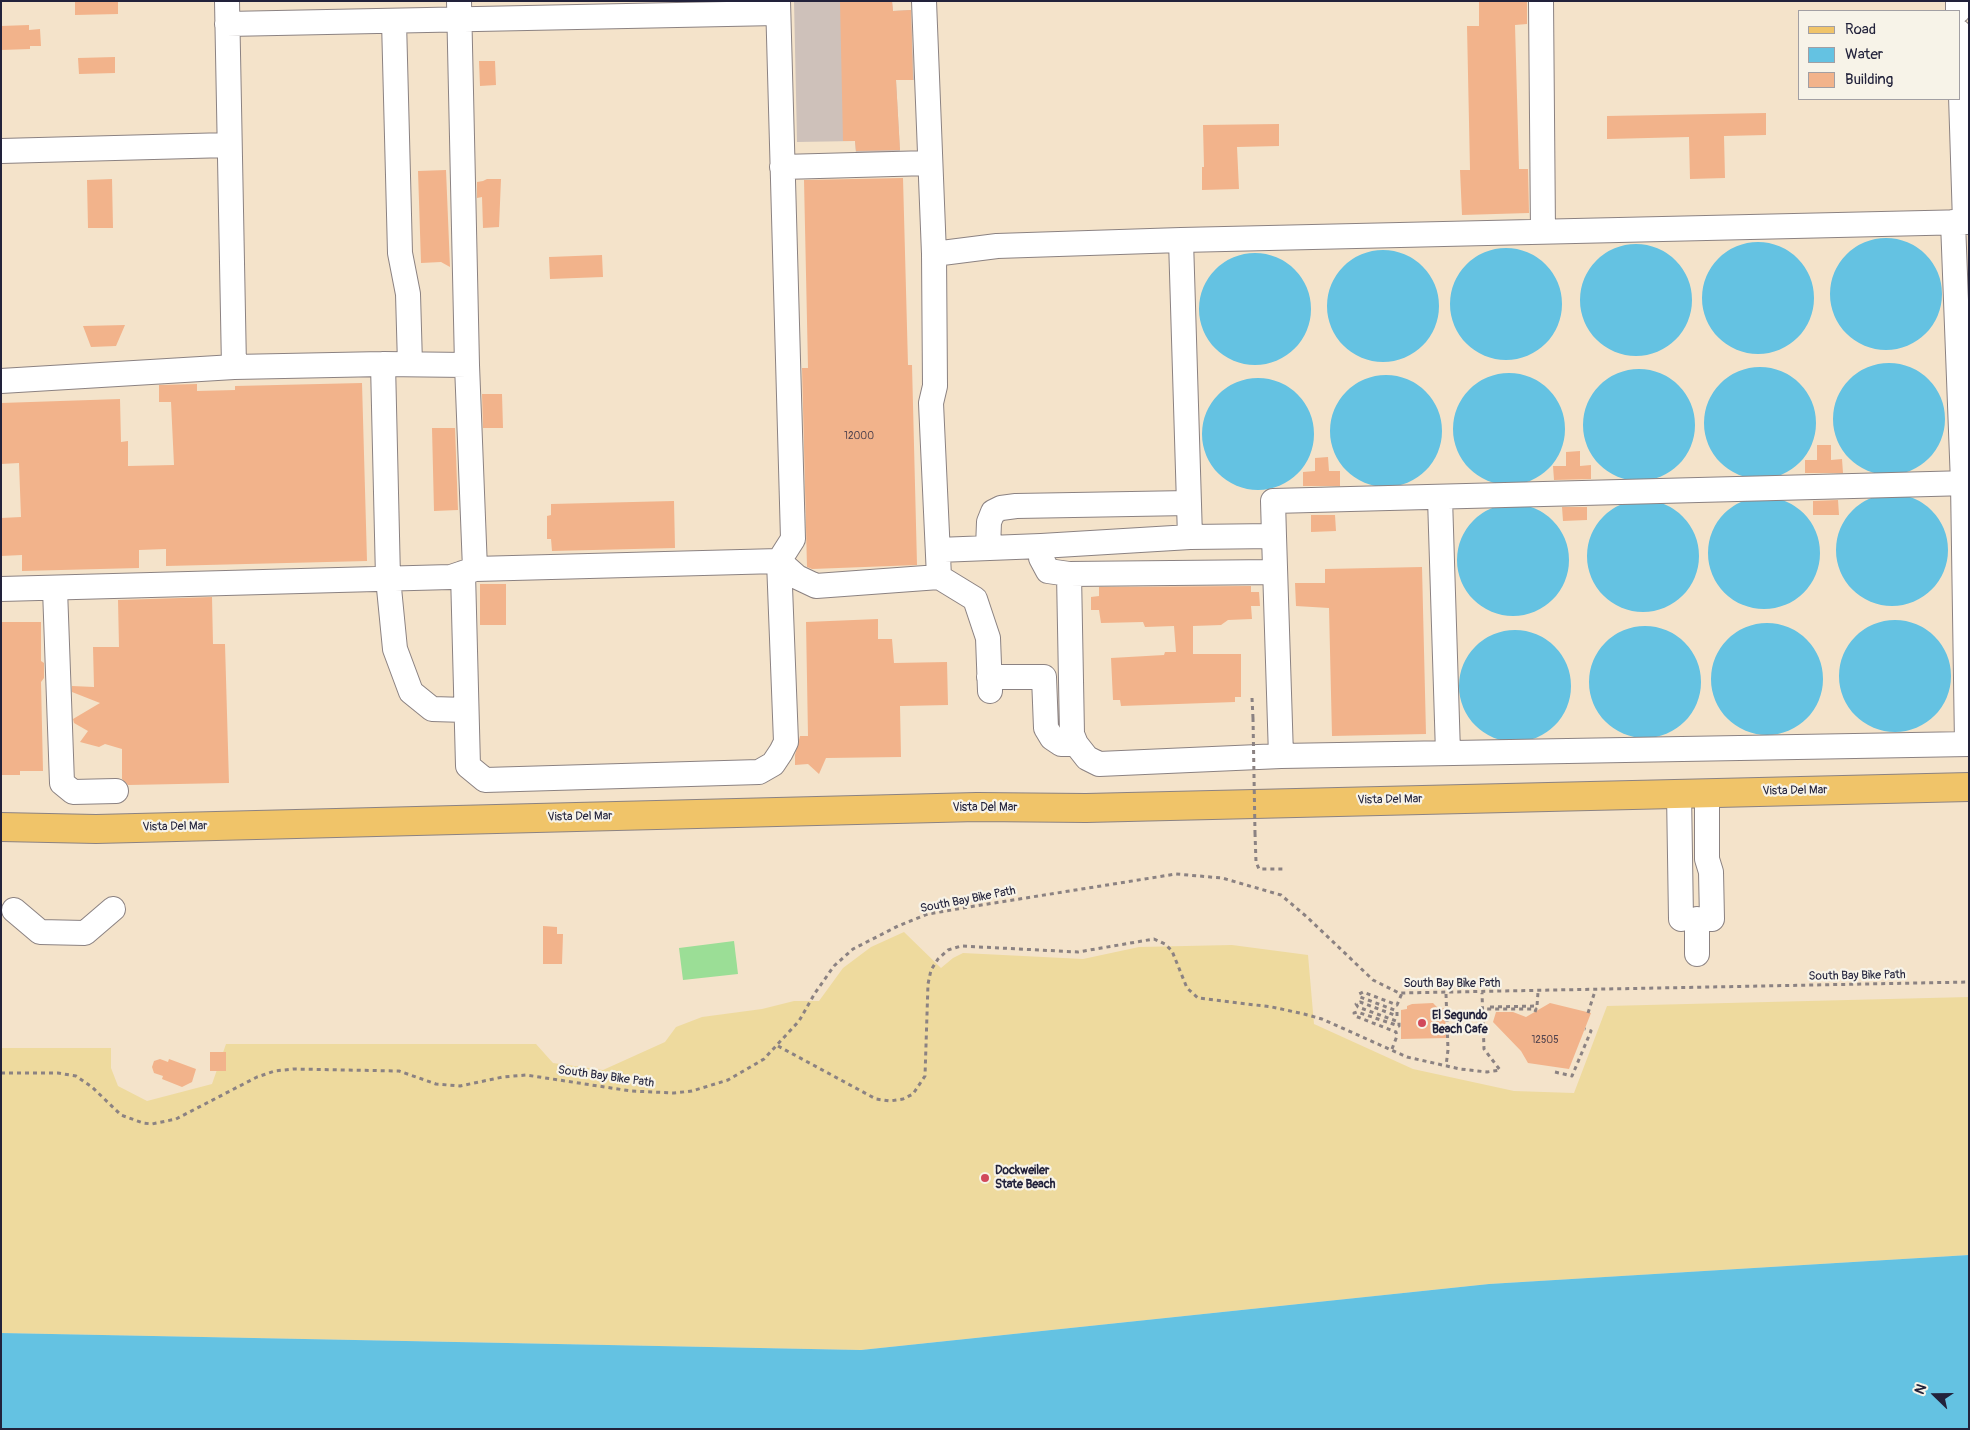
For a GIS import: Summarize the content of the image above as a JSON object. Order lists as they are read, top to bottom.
{
  "streets": {
    "main road": ["Vista Del Mar"],
    "path": ["South Bay Bike Path"]
  },
  "places": ["El Segundo Beach Cafe", "Dockweiler State Beach"],
  "house_numbers": ["12000", "12505"],
  "legend": ["Road", "Water", "Building"],
  "north": "left"
}
